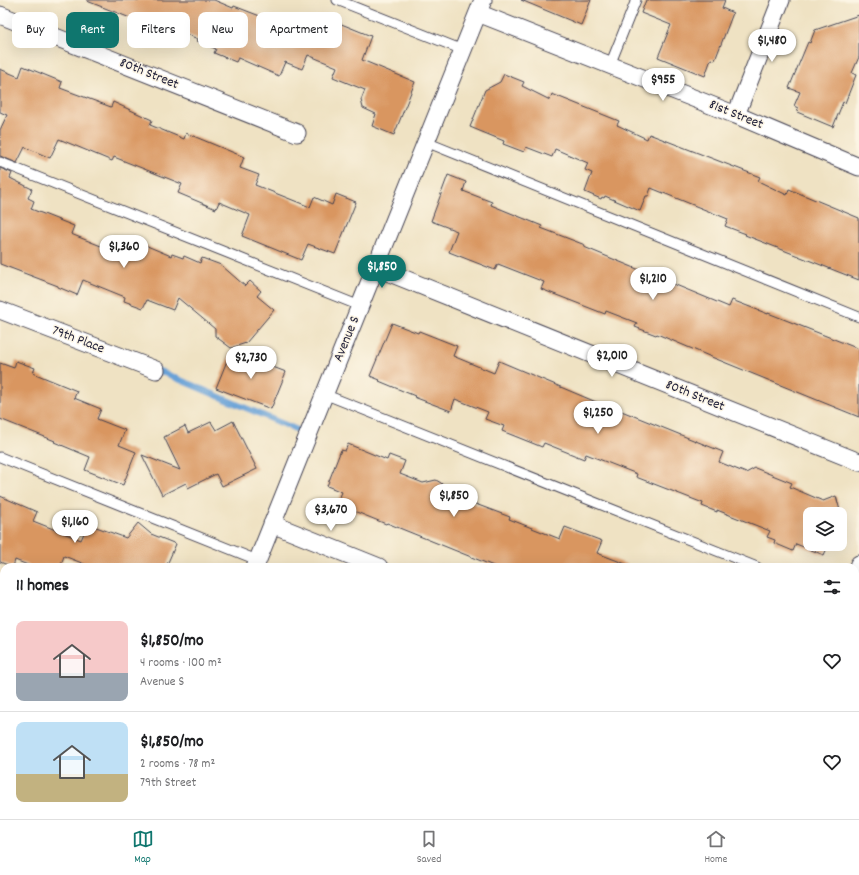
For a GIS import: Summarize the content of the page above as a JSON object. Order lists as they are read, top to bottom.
{
  "streets": {
    "street": [
      "80th Street",
      "81st Street",
      "Avenue S",
      "79th Place"
    ]
  },
  "crossings": [
    ["80th Street", "Avenue S"],
    ["81st Street", "Avenue S"]
  ],
  "page": {
    "chip": [
      "Buy",
      "Rent",
      "Filters",
      "New",
      "Apartment"
    ],
    "price": [
      "$1,480",
      "$955",
      "$1,360",
      "$1,850",
      "$1,210",
      "$2,010",
      "$2,730",
      "$1,250",
      "$1,850",
      "$3,670",
      "$1,160"
    ],
    "heading": "11 homes",
    "list": [
      {
        "name": "$1,850/mo",
        "note": "4 rooms · 100 m² · Avenue S"
      },
      {
        "name": "$1,850/mo",
        "note": "2 rooms · 78 m² · 79th Street"
      }
    ],
    "tabs": ["Map", "Saved", "Home"]
  }
}
